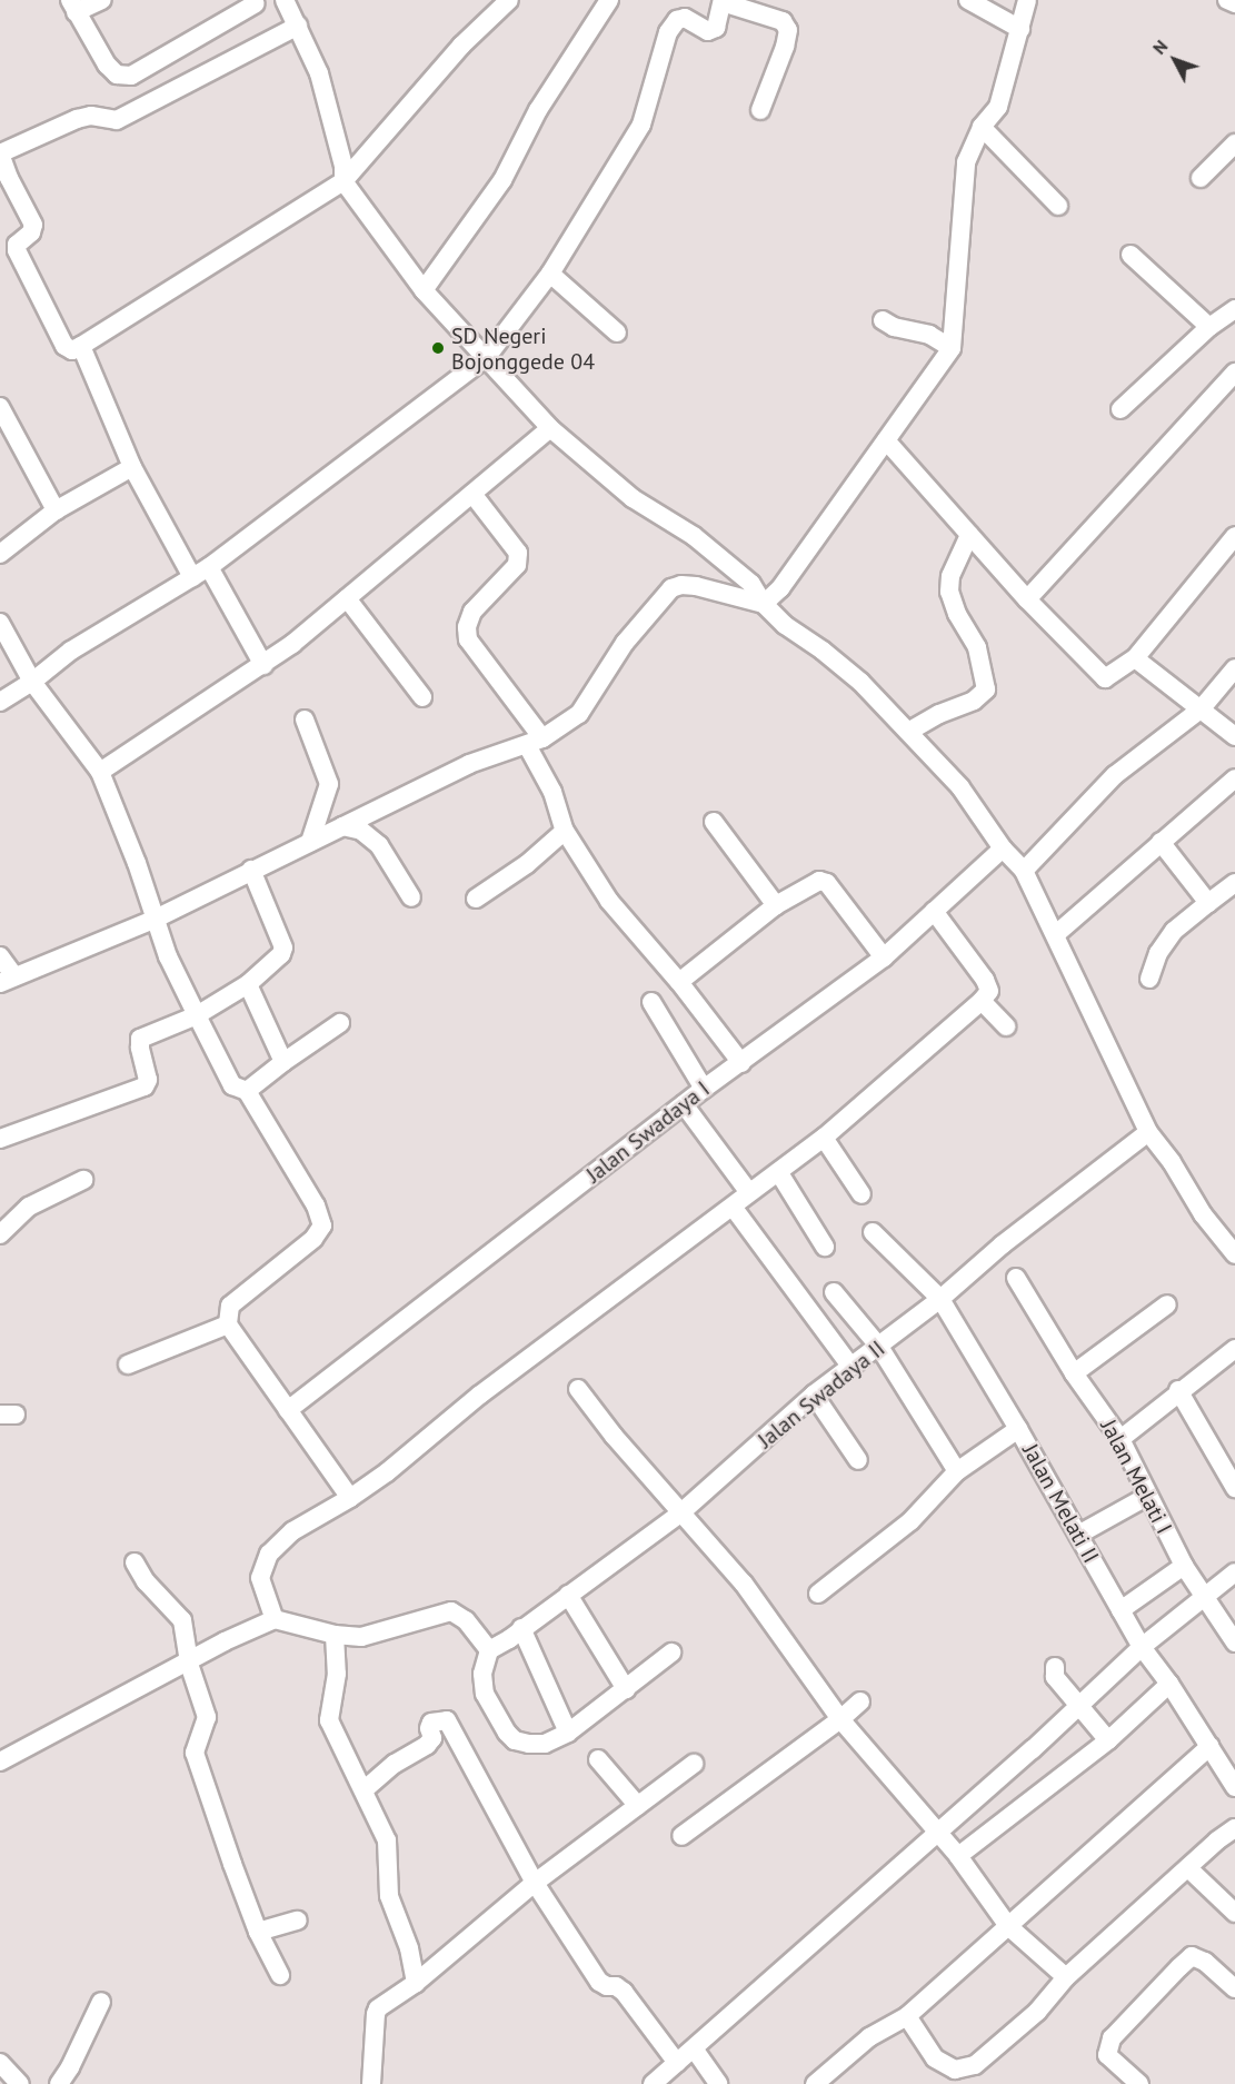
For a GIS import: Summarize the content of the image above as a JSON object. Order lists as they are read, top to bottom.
{
  "streets": {
    "street": [
      "Jalan Swadaya I",
      "Jalan Swadaya II",
      "Jalan Melati I",
      "Jalan Melati II"
    ]
  },
  "crossings": [
    ["Jalan Swadaya II", "Jalan Melati II"]
  ],
  "places": ["SD Negeri Bojonggede 04"],
  "north": "top left"
}
